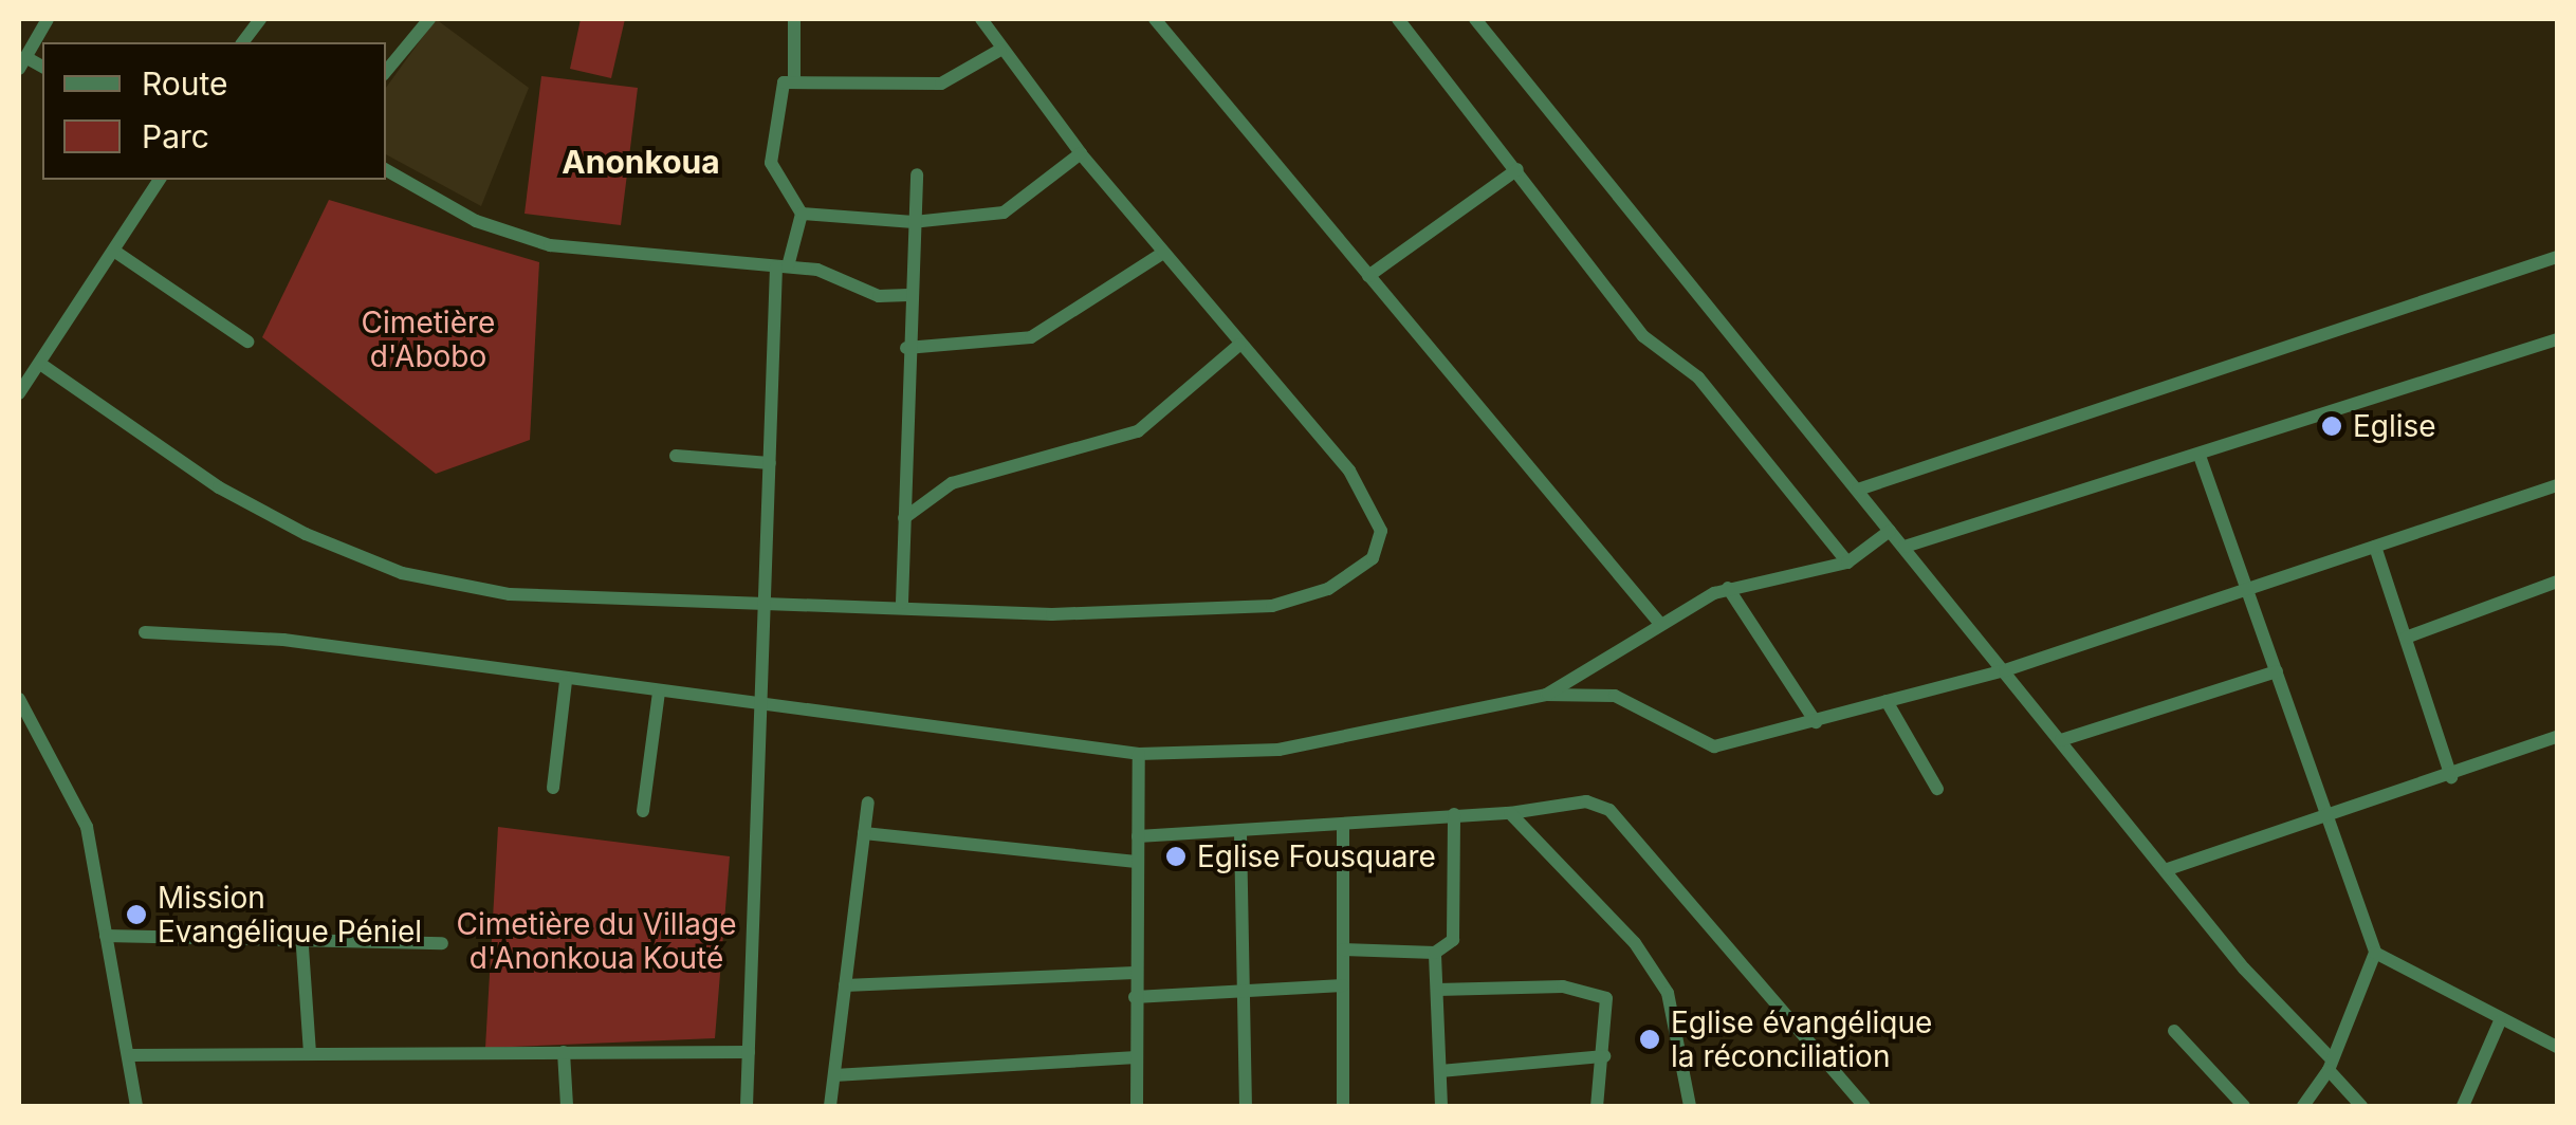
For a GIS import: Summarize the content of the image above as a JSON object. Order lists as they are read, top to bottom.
{
  "districts": ["Anonkoua"],
  "parks": ["Cimetière d'Abobo", "Cimetière du Village d'Anonkoua Kouté"],
  "places": [
    "Eglise",
    "Eglise Fousquare",
    "Mission Evangélique Péniel",
    "Eglise évangélique la réconciliation"
  ],
  "legend": ["Route", "Parc"]
}
